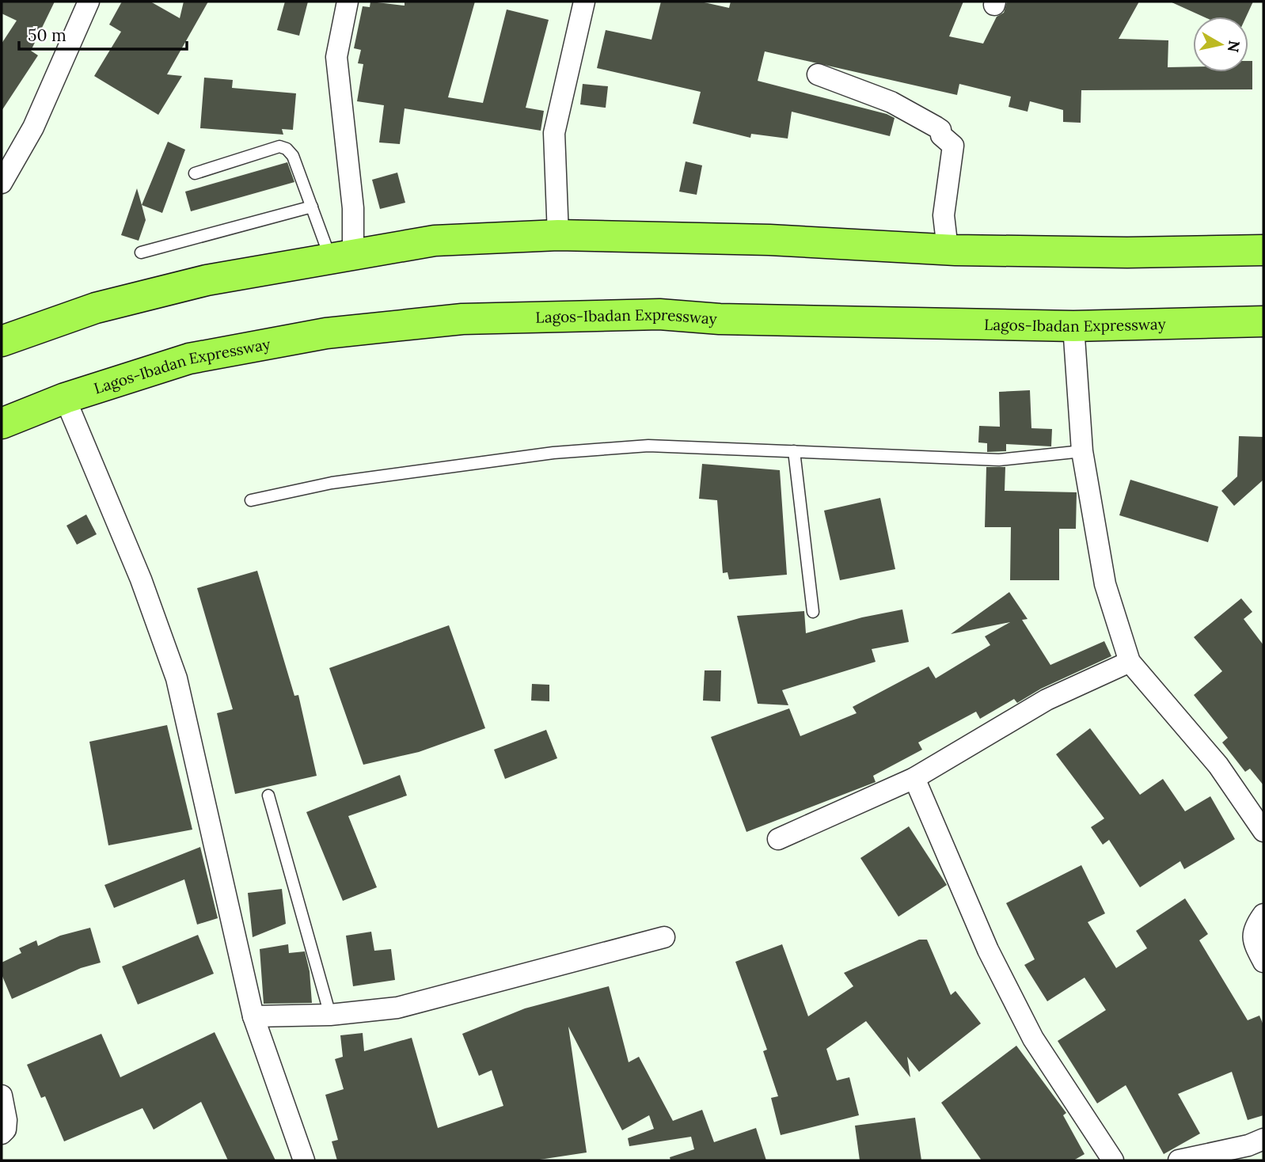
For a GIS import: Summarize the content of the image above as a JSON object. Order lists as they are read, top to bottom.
{
  "streets": {
    "highway": ["Lagos-Ibadan Expressway"]
  },
  "scale_bar": "50 m",
  "north": "right"
}
